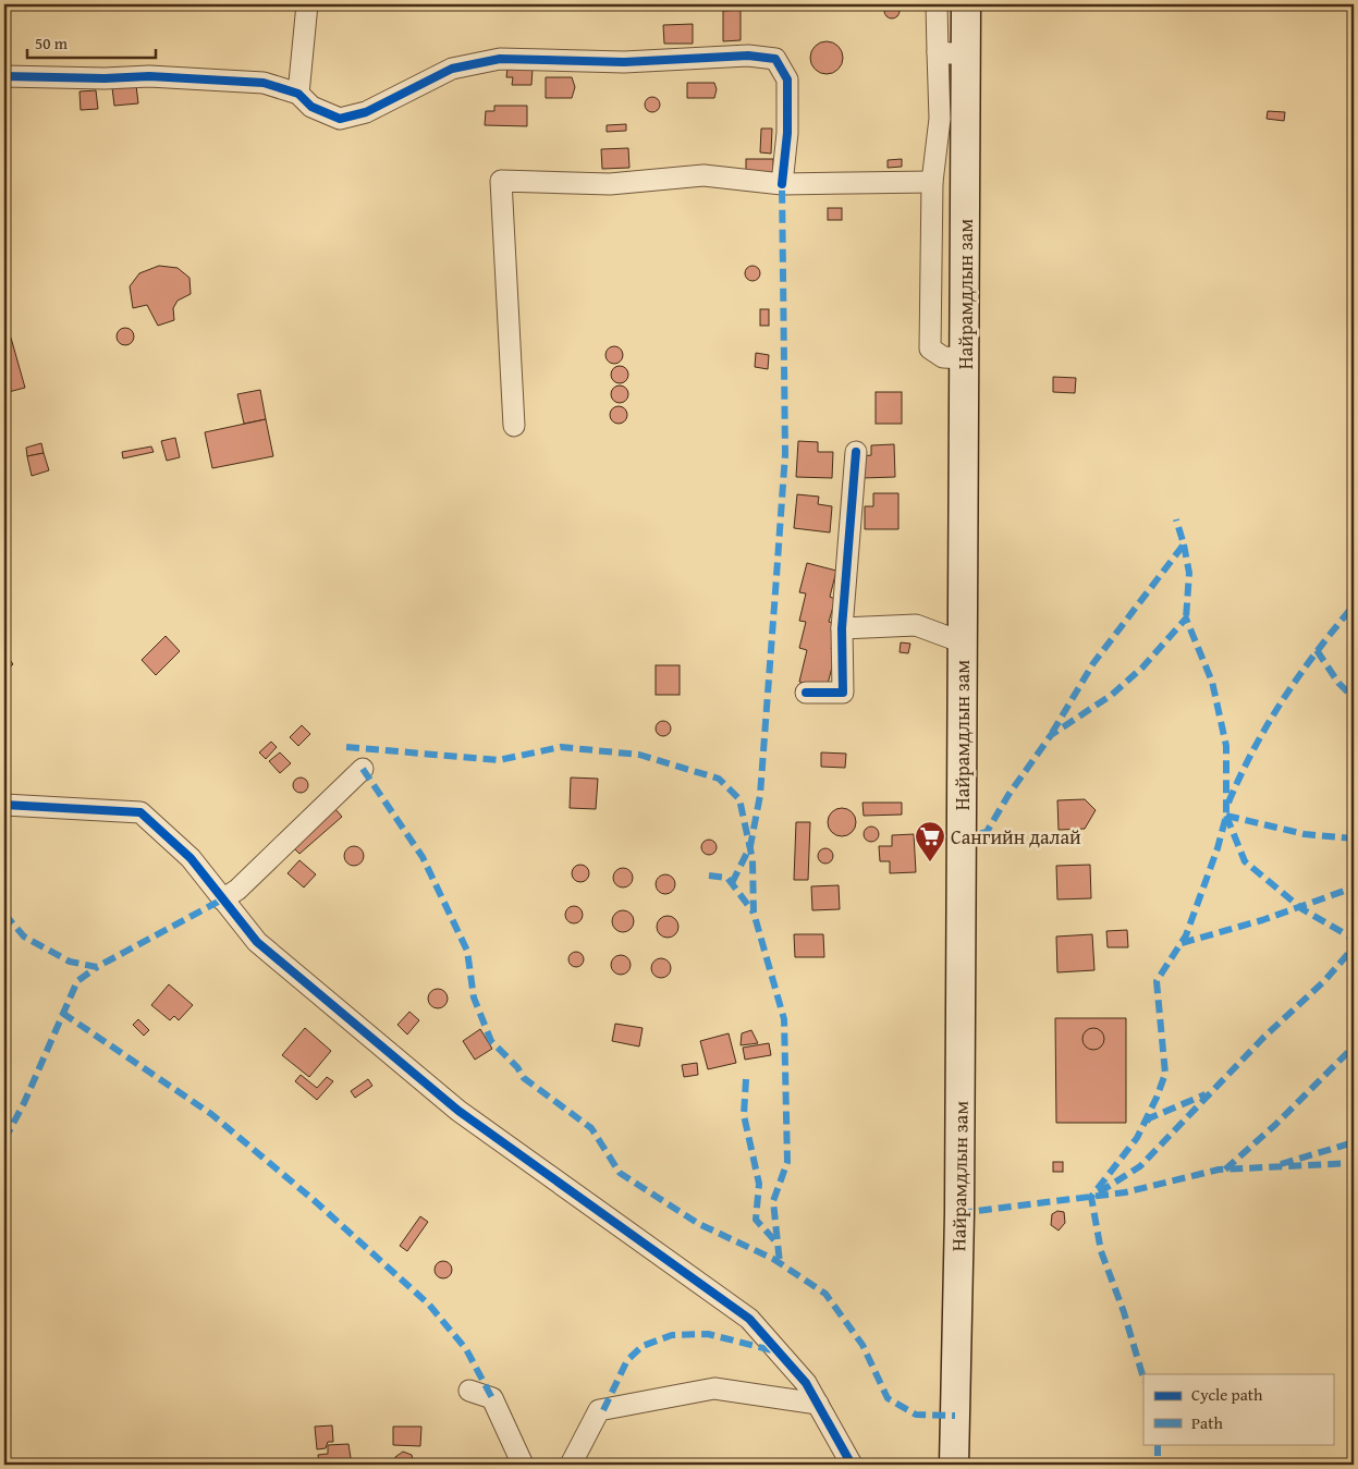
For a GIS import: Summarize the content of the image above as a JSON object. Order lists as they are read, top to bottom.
{
  "streets": {
    "main road": ["Найрамдлын зам"]
  },
  "places": {
    "supermarket": ["Сангийн далай"]
  },
  "legend": ["Cycle path", "Path"],
  "scale_bar": "50 m"
}
